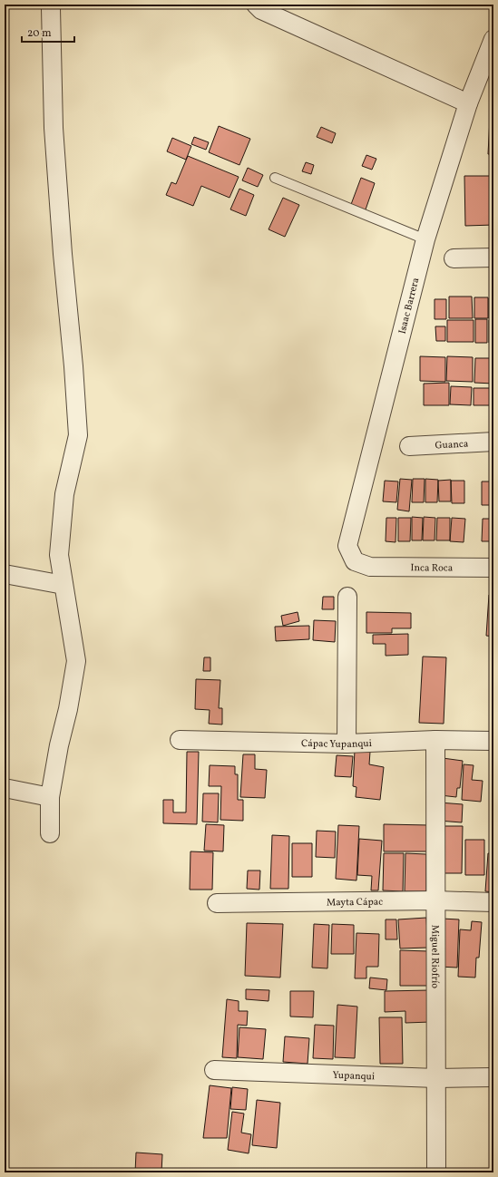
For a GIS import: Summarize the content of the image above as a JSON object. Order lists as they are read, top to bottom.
{
  "streets": {
    "street": [
      "Isaac Barrera",
      "Guanca",
      "Inca Roca",
      "Cápac Yupanqui",
      "Mayta Cápac",
      "Miguel Riofrío",
      "Yupanqui"
    ]
  },
  "crossings": [
    ["Isaac Barrera", "Inca Roca"],
    ["Cápac Yupanqui", "Miguel Riofrío"],
    ["Mayta Cápac", "Miguel Riofrío"],
    ["Miguel Riofrío", "Yupanqui"]
  ],
  "scale_bar": "20 m"
}
